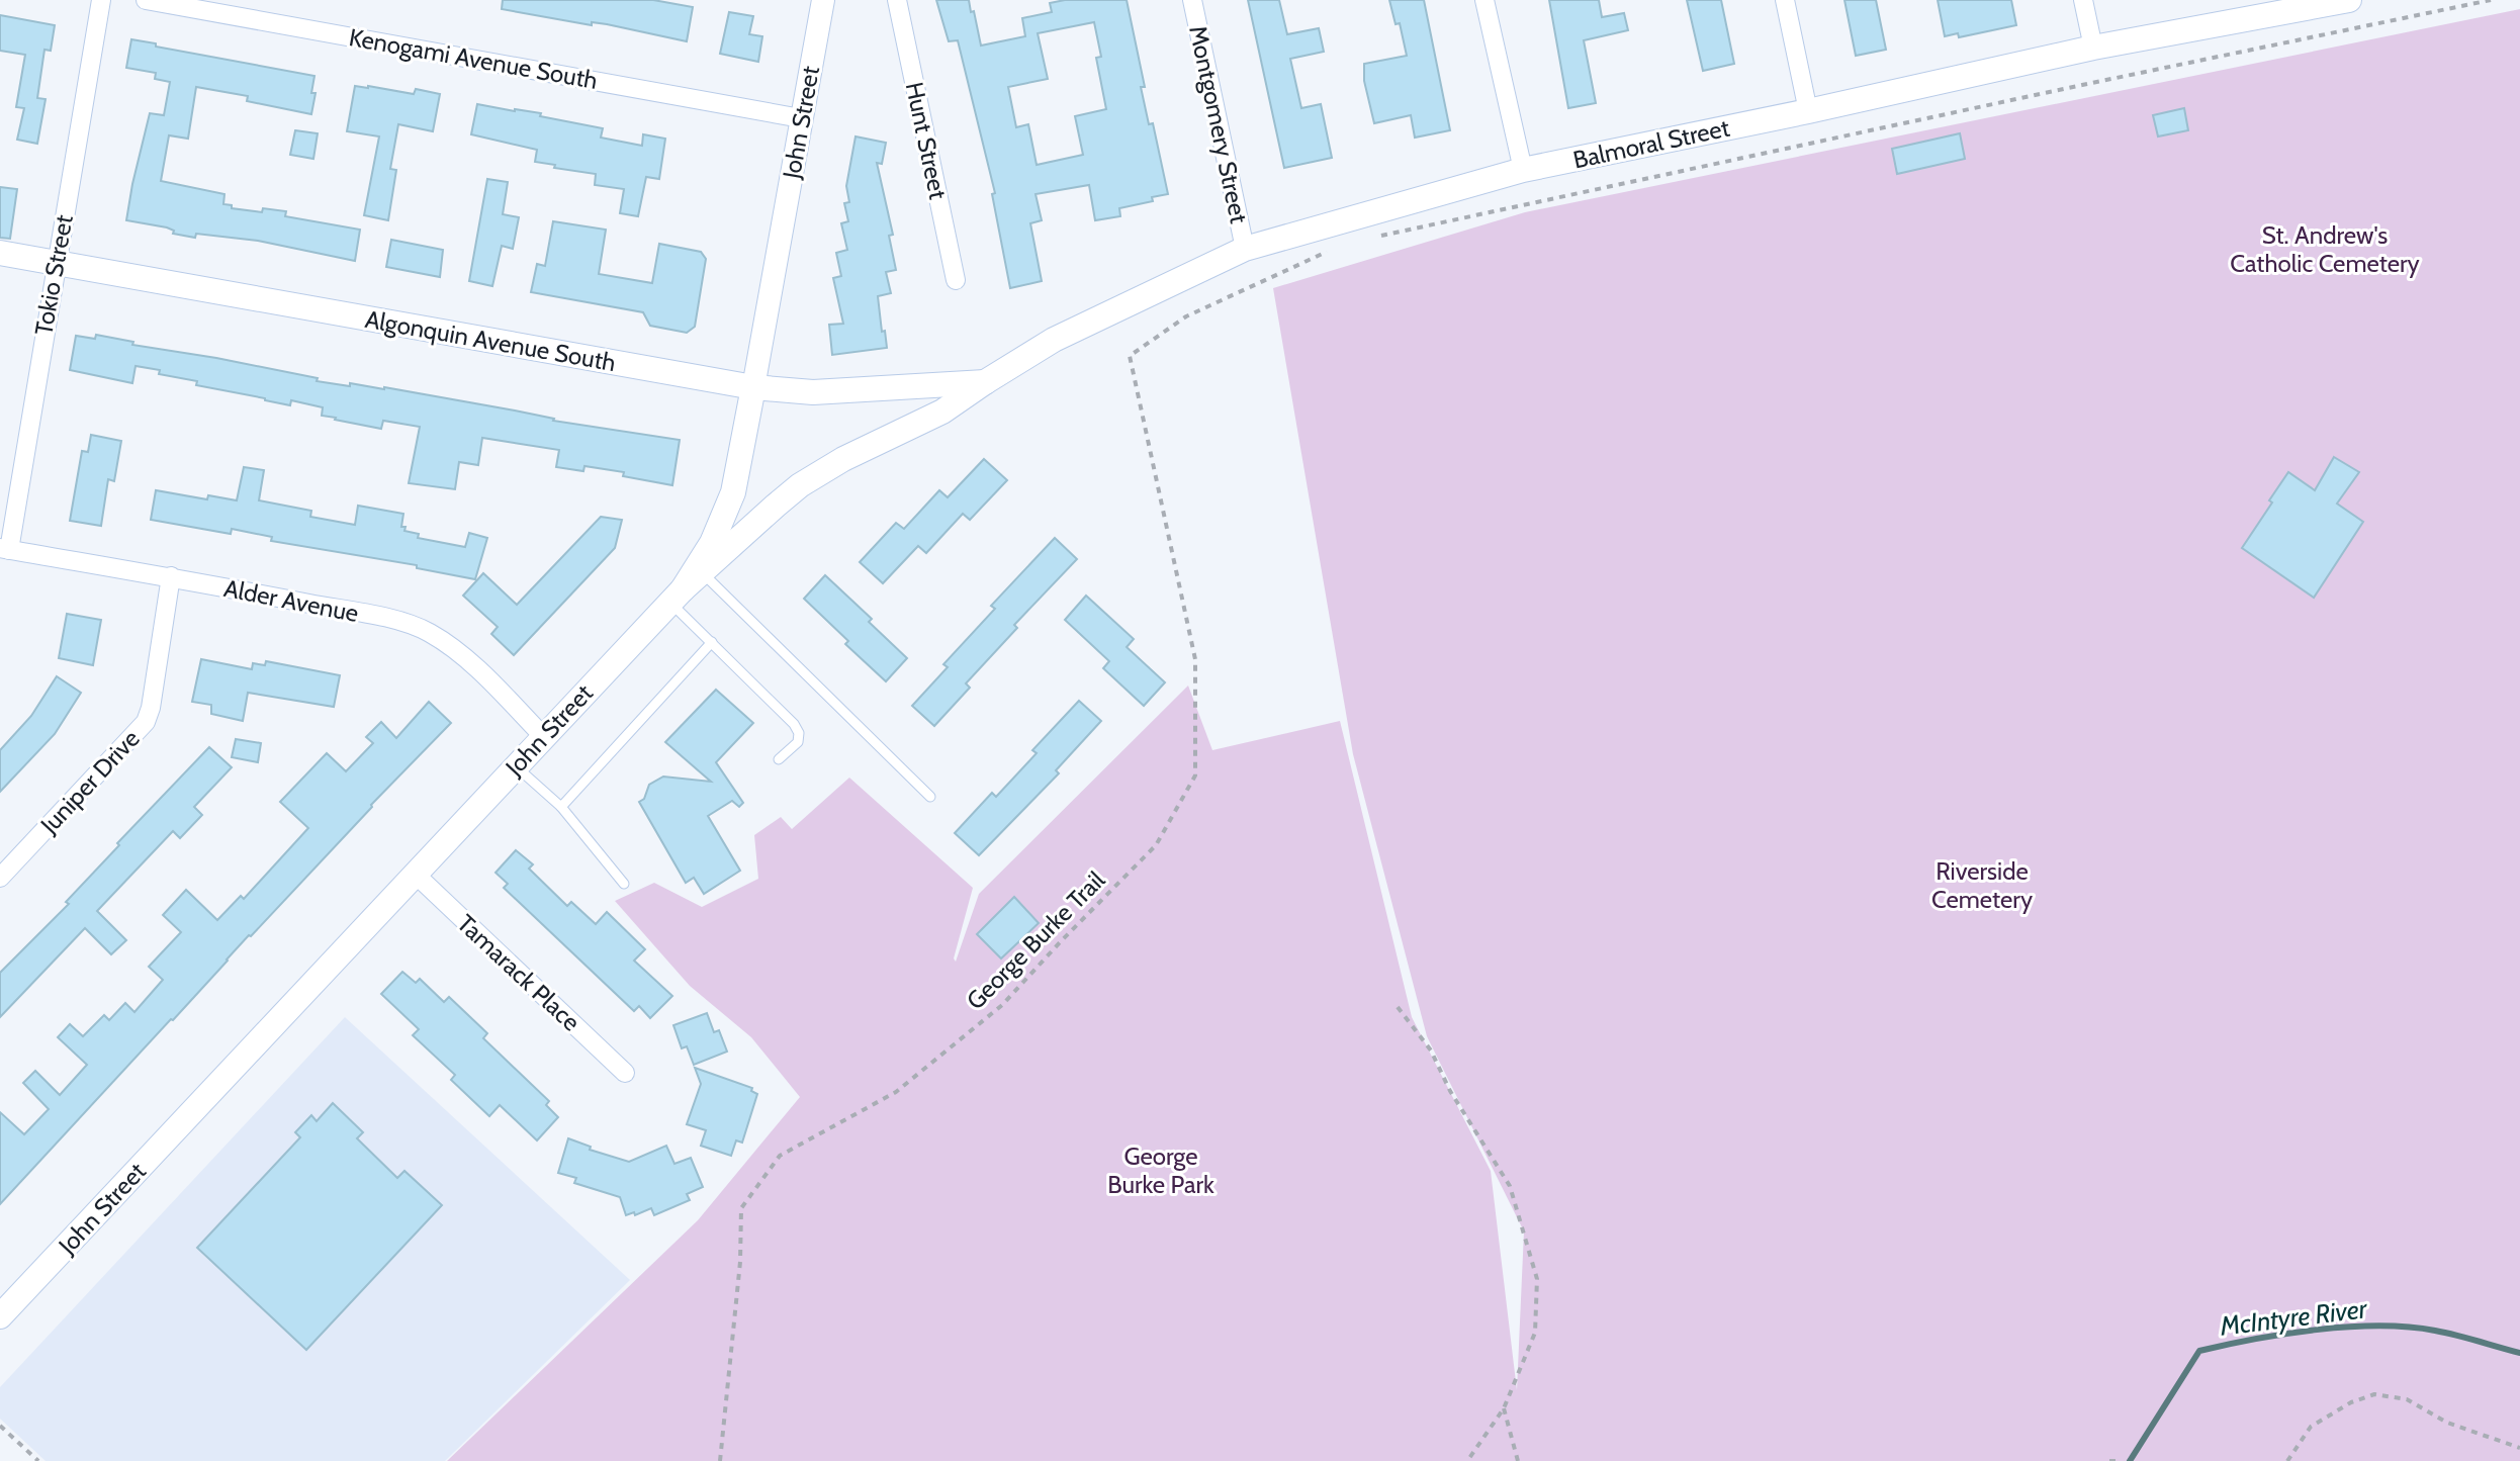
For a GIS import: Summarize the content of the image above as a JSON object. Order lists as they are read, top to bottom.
{
  "streets": {
    "main road": ["John Street", "Balmoral Street", "Algonquin Avenue South"],
    "street": [
      "Kenogami Avenue South",
      "Montgomery Street",
      "Hunt Street",
      "Tokio Street",
      "Alder Avenue",
      "Juniper Drive",
      "Tamarack Place"
    ],
    "path": ["George Burke Trail"]
  },
  "crossings": [
    ["Kenogami Avenue South", "John Street"],
    ["John Street", "Balmoral Street"],
    ["John Street", "Algonquin Avenue South"],
    ["John Street", "Alder Avenue"],
    ["John Street", "Tamarack Place"],
    ["Montgomery Street", "Balmoral Street"],
    ["Balmoral Street", "Algonquin Avenue South"],
    ["Tokio Street", "Algonquin Avenue South"],
    ["Tokio Street", "Alder Avenue"],
    ["Alder Avenue", "Juniper Drive"]
  ],
  "water": ["McIntyre River"],
  "parks": ["St. Andrew's Catholic Cemetery", "Riverside Cemetery", "George Burke Park"]
}
